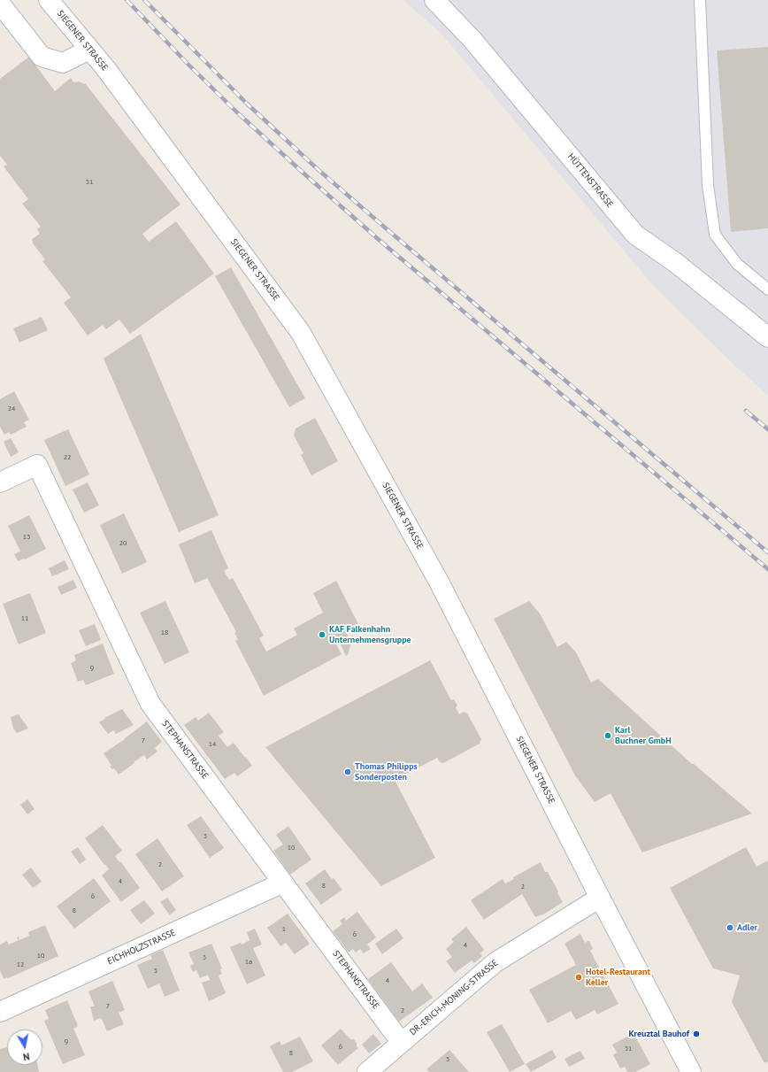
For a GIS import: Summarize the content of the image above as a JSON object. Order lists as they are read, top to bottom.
{
  "streets": {
    "street": [
      "SIEGENER STRASSE",
      "HÜTTENSTRASSE",
      "STEPHANSTRASSE",
      "EICHHOLZSTRASSE",
      "DR.-ERICH-MONING-STRASSE"
    ]
  },
  "crossings": [
    ["SIEGENER STRASSE", "DR.-ERICH-MONING-STRASSE"],
    ["STEPHANSTRASSE", "EICHHOLZSTRASSE"],
    ["STEPHANSTRASSE", "DR.-ERICH-MONING-STRASSE"]
  ],
  "places": [
    "KAF Falkenhahn Unternehmensgruppe",
    "Karl Buchner GmbH",
    "Thomas Philipps Sonderposten",
    "Adler",
    "Hotel-Restaurant Keller",
    "Kreuztal Bauhof"
  ],
  "house_numbers": [
    "51",
    "24",
    "22",
    "13",
    "20",
    "11",
    "18",
    "9",
    "7",
    "14",
    "3",
    "10",
    "2",
    "4",
    "8",
    "2",
    "6",
    "8",
    "1",
    "6",
    "4",
    "10",
    "3",
    "1a",
    "12",
    "5",
    "4",
    "7",
    "2",
    "9",
    "6",
    "31",
    "8",
    "3"
  ],
  "north": "bottom"
}
